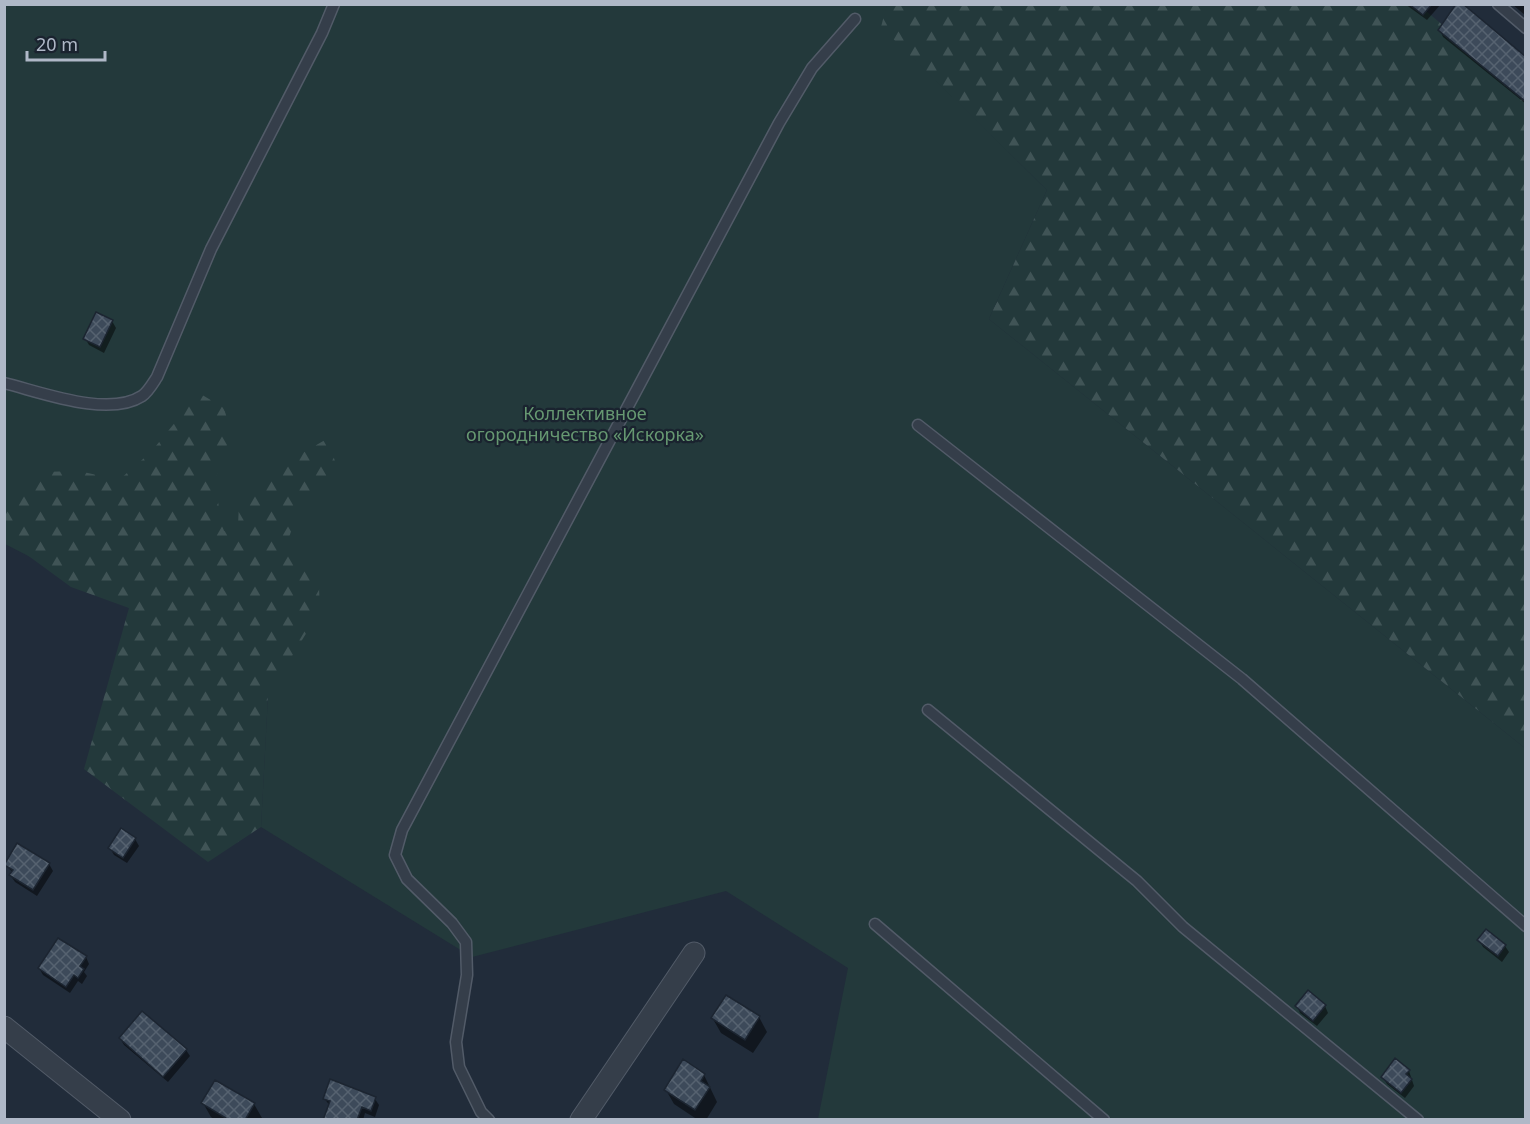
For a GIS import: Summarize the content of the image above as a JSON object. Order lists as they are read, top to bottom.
{
  "parks": ["Коллективное огородничество «Искорка»"],
  "scale_bar": "20 m"
}
